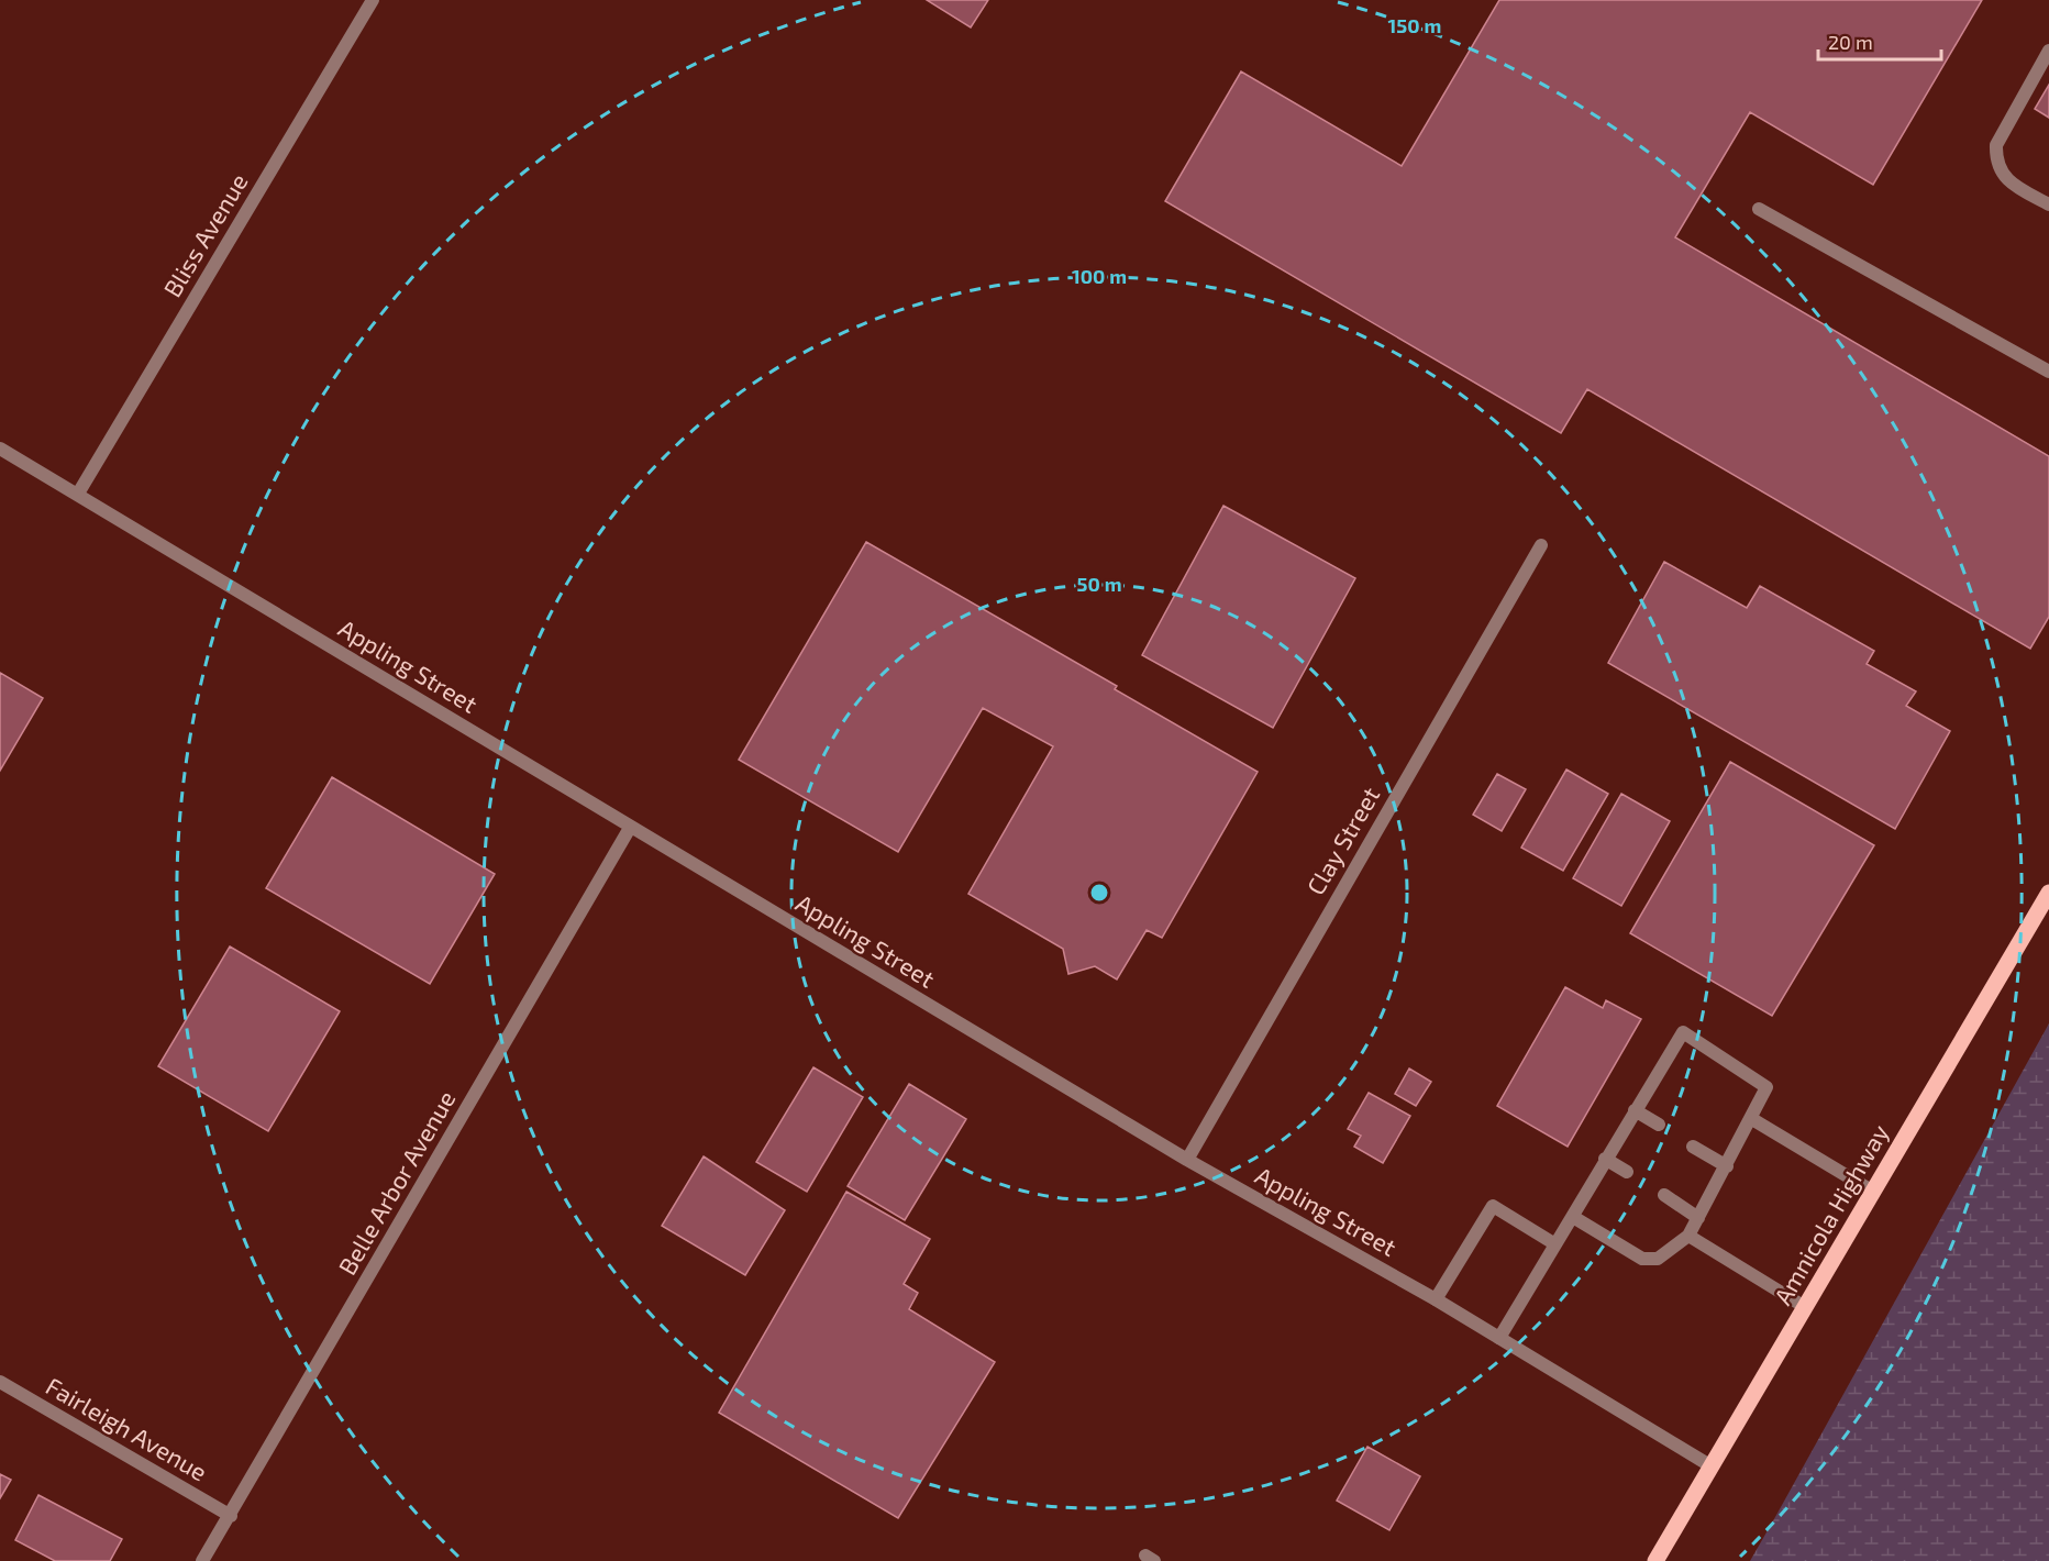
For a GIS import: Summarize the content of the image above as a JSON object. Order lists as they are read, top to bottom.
{
  "streets": {
    "main road": ["Amnicola Highway"],
    "street": [
      "Bliss Avenue",
      "Appling Street",
      "Clay Street",
      "Belle Arbor Avenue",
      "Fairleigh Avenue"
    ]
  },
  "crossings": [
    ["Bliss Avenue", "Appling Street"],
    ["Appling Street", "Clay Street"],
    ["Appling Street", "Belle Arbor Avenue"],
    ["Appling Street", "Amnicola Highway"],
    ["Belle Arbor Avenue", "Fairleigh Avenue"]
  ],
  "scale_bar": "20 m",
  "rings": ["150 m", "100 m", "50 m"]
}
